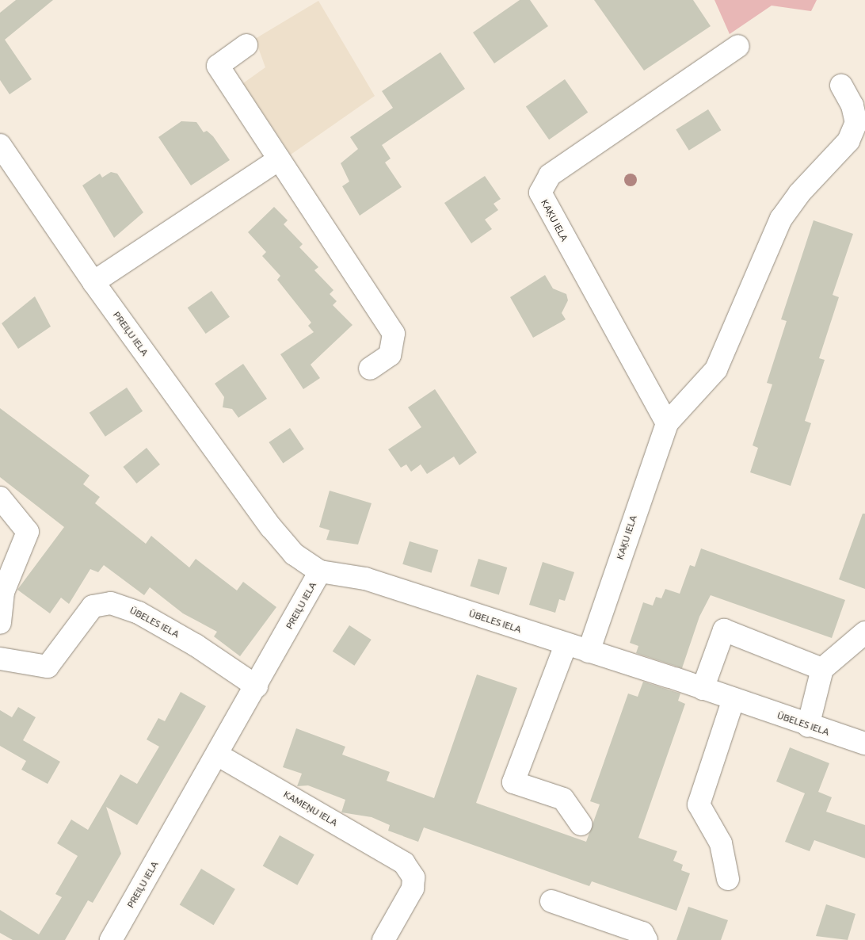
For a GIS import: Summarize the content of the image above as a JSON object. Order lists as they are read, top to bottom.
{
  "streets": {
    "street": [
      "KAĶU IELA",
      "PREIĻU IELA",
      "ŪBELES IELA",
      "KAMEŅU IELA"
    ]
  },
  "crossings": [
    ["KAĶU IELA", "ŪBELES IELA"],
    ["PREIĻU IELA", "ŪBELES IELA"],
    ["PREIĻU IELA", "KAMEŅU IELA"]
  ]
}
